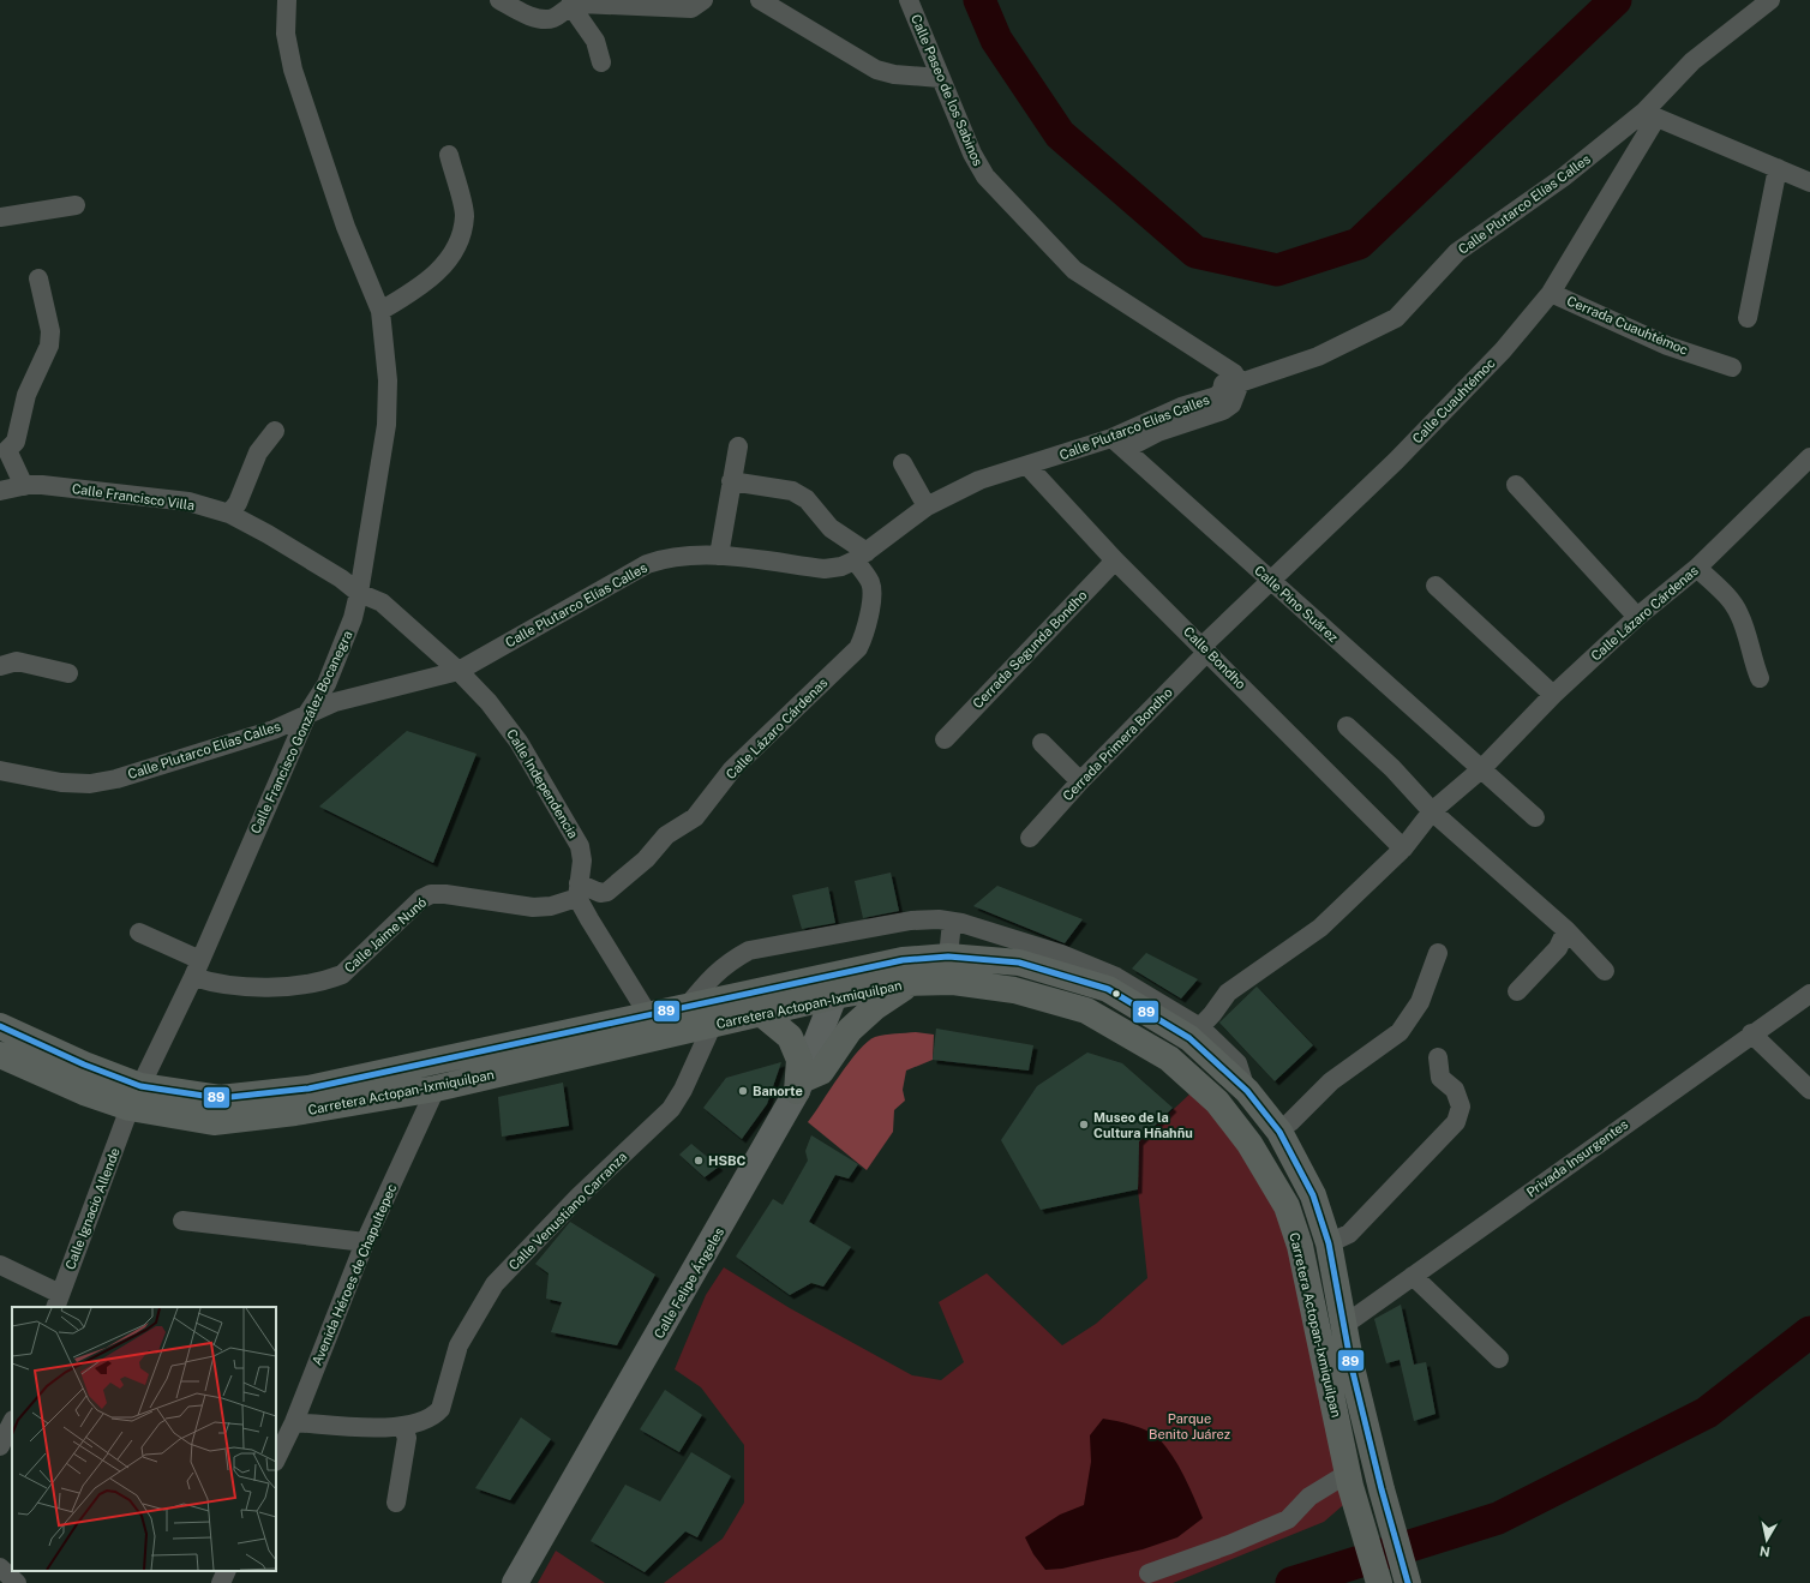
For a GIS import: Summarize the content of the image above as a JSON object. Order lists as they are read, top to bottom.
{
  "streets": {
    "main road": ["Carretera Actopan-Ixmiquilpan", "Calle Felipe Ángeles"],
    "street": [
      "Calle Paseo de los Sabinos",
      "Calle Plutarco Elías Calles",
      "Cerrada Cuauhtémoc",
      "Calle Cuauhtémoc",
      "Calle Francisco Villa",
      "Calle Pino Suárez",
      "Calle Lázaro Cárdenas",
      "Cerrada Segunda Bondho",
      "Calle Bondho",
      "Calle Francisco González Bocanegra",
      "Cerrada Primera Bondho",
      "Calle Independencia",
      "Calle Jaime Nunó",
      "Privada Insurgentes",
      "Calle Ignacio Allende",
      "Calle Venustiano Carranza",
      "Avenida Héroes de Chapultepec"
    ]
  },
  "crossings": [
    ["Calle Paseo de los Sabinos", "Calle Plutarco Elías Calles"],
    ["Calle Plutarco Elías Calles", "Calle Cuauhtémoc"],
    ["Calle Plutarco Elías Calles", "Calle Pino Suárez"],
    ["Calle Plutarco Elías Calles", "Calle Lázaro Cárdenas"],
    ["Calle Plutarco Elías Calles", "Calle Bondho"],
    ["Calle Plutarco Elías Calles", "Calle Francisco González Bocanegra"],
    ["Calle Plutarco Elías Calles", "Calle Independencia"],
    ["Cerrada Cuauhtémoc", "Calle Cuauhtémoc"],
    ["Calle Cuauhtémoc", "Calle Pino Suárez"],
    ["Calle Cuauhtémoc", "Calle Bondho"],
    ["Calle Cuauhtémoc", "Cerrada Primera Bondho"],
    ["Calle Francisco Villa", "Calle Francisco González Bocanegra"],
    ["Calle Francisco Villa", "Calle Independencia"],
    ["Calle Pino Suárez", "Calle Lázaro Cárdenas"],
    ["Calle Lázaro Cárdenas", "Calle Bondho"],
    ["Calle Lázaro Cárdenas", "Calle Independencia"],
    ["Calle Lázaro Cárdenas", "Calle Jaime Nunó"],
    ["Cerrada Segunda Bondho", "Calle Bondho"],
    ["Calle Bondho", "Cerrada Primera Bondho"],
    ["Calle Francisco González Bocanegra", "Calle Independencia"],
    ["Calle Francisco González Bocanegra", "Calle Jaime Nunó"],
    ["Calle Francisco González Bocanegra", "Carretera Actopan-Ixmiquilpan"],
    ["Calle Francisco González Bocanegra", "Calle Ignacio Allende"],
    ["Calle Independencia", "Calle Jaime Nunó"],
    ["Carretera Actopan-Ixmiquilpan", "Calle Ignacio Allende"],
    ["Carretera Actopan-Ixmiquilpan", "Calle Venustiano Carranza"],
    ["Carretera Actopan-Ixmiquilpan", "Avenida Héroes de Chapultepec"],
    ["Carretera Actopan-Ixmiquilpan", "Calle Felipe Ángeles"]
  ],
  "parks": ["Parque Benito Juárez"],
  "places": ["Banorte", "Museo de la Cultura Hñahñu", "HSBC"],
  "lines": ["transit line 89"],
  "north": "bottom"
}
